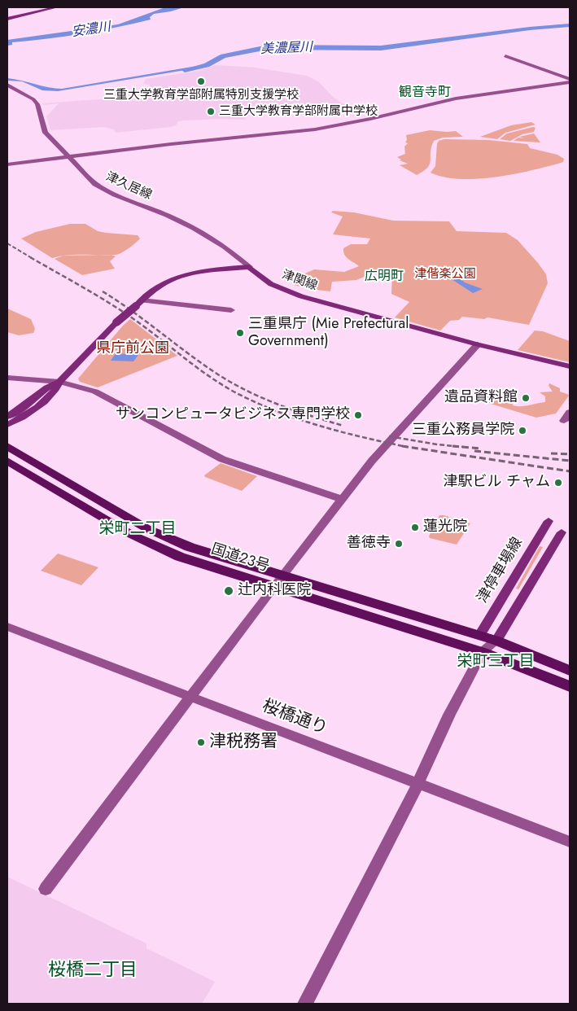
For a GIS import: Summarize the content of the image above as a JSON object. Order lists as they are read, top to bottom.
{
  "streets": {
    "highway": ["国道23号"],
    "main road": ["津関線", "津停車場線"],
    "street": ["津久居線", "桜橋通り"]
  },
  "crossings": [
    ["津久居線", "津関線"],
    ["国道23号", "津停車場線"]
  ],
  "districts": [
    "観音寺町",
    "広明町",
    "栄町二丁目",
    "栄町三丁目",
    "桜橋二丁目"
  ],
  "water": ["安濃川", "美濃屋川"],
  "parks": ["津偕楽公園", "県庁前公園"],
  "places": [
    "三重大学教育学部附属特別支援学校",
    "三重大学教育学部附属中学校",
    "三重県庁 (Mie Prefectural Government)",
    "遺品資料館",
    "サンコンピュータビジネス専門学校",
    "三重公務員学院",
    "津駅ビル チャム",
    "蓮光院",
    "善徳寺",
    "辻内科医院",
    "津税務署"
  ]
}
